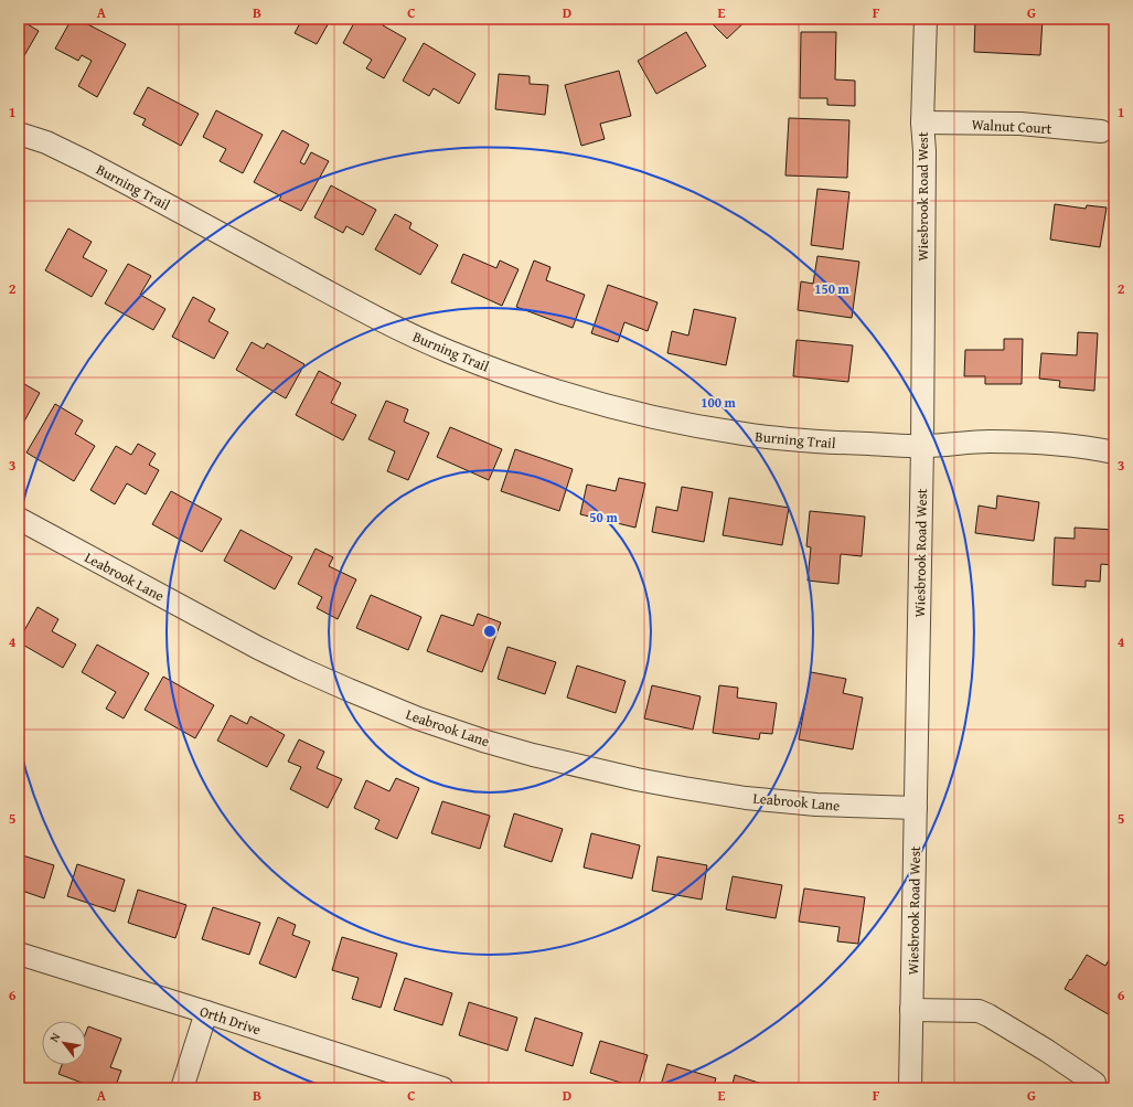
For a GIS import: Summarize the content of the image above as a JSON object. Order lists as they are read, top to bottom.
{
  "streets": {
    "street": [
      "Walnut Court",
      "Burning Trail",
      "Wiesbrook Road West",
      "Leabrook Lane",
      "Orth Drive"
    ]
  },
  "crossings": [
    ["Walnut Court", "Wiesbrook Road West"],
    ["Burning Trail", "Wiesbrook Road West"],
    ["Wiesbrook Road West", "Leabrook Lane"]
  ],
  "north": "top left",
  "grid": {
    "columns": [
      "A",
      "B",
      "C",
      "D",
      "E",
      "F",
      "G"
    ],
    "rows": [
      "1",
      "2",
      "3",
      "4",
      "5",
      "6"
    ]
  },
  "rings": ["150 m", "100 m", "50 m"]
}
